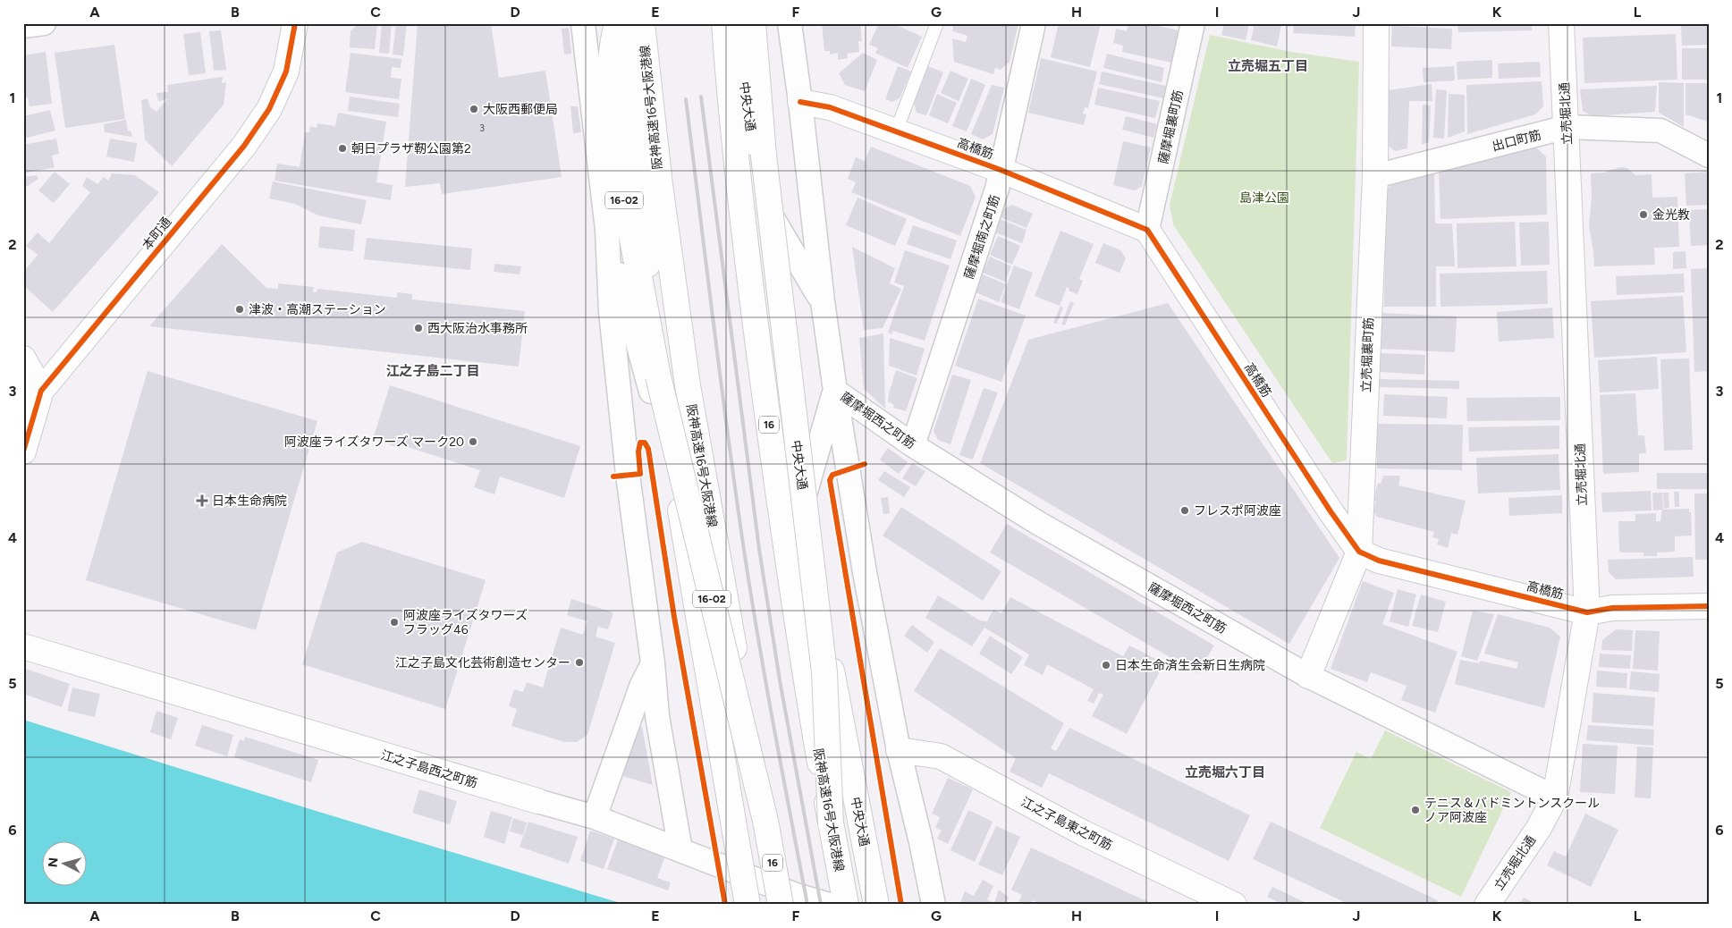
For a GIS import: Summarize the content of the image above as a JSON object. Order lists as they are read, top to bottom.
{
  "streets": {
    "main road": [
      "中央大通",
      "阪神高速16号大阪港線",
      "立売堀北通",
      "高橋筋",
      "16-02",
      "本町通",
      "立売堀裏町筋",
      "16",
      "江之子島西之町筋",
      "江之子島東之町筋"
    ],
    "street": [
      "薩摩堀裏町筋",
      "出口町筋",
      "薩摩堀南之町筋",
      "薩摩堀西之町筋"
    ]
  },
  "crossings": [
    ["阪神高速16号大阪港線", "16-02"],
    ["阪神高速16号大阪港線", "16"],
    ["立売堀北通", "出口町筋"],
    ["立売堀北通", "高橋筋"],
    ["立売堀北通", "薩摩堀西之町筋"],
    ["薩摩堀裏町筋", "高橋筋"],
    ["出口町筋", "立売堀裏町筋"],
    ["高橋筋", "薩摩堀南之町筋"],
    ["高橋筋", "立売堀裏町筋"],
    ["薩摩堀南之町筋", "薩摩堀西之町筋"],
    ["立売堀裏町筋", "薩摩堀西之町筋"]
  ],
  "districts": ["立売堀五丁目", "江之子島二丁目", "立売堀六丁目"],
  "parks": ["島津公園"],
  "places": {
    "other": [
      "大阪西郵便局",
      "朝日プラザ靭公園第2",
      "金光教",
      "津波・高潮ステーション",
      "西大阪治水事務所",
      "阿波座ライズタワーズ マーク20",
      "フレスポ阿波座",
      "阿波座ライズタワーズ フラッグ46",
      "江之子島文化芸術創造センター",
      "日本生命済生会新日生病院",
      "テニス＆バドミントンスクール ノア阿波座"
    ],
    "health": ["日本生命病院"]
  },
  "house_numbers": ["3"],
  "north": "left",
  "grid": {
    "columns": [
      "A",
      "B",
      "C",
      "D",
      "E",
      "F",
      "G",
      "H",
      "I",
      "J",
      "K",
      "L"
    ],
    "rows": [
      "1",
      "2",
      "3",
      "4",
      "5",
      "6"
    ]
  }
}
